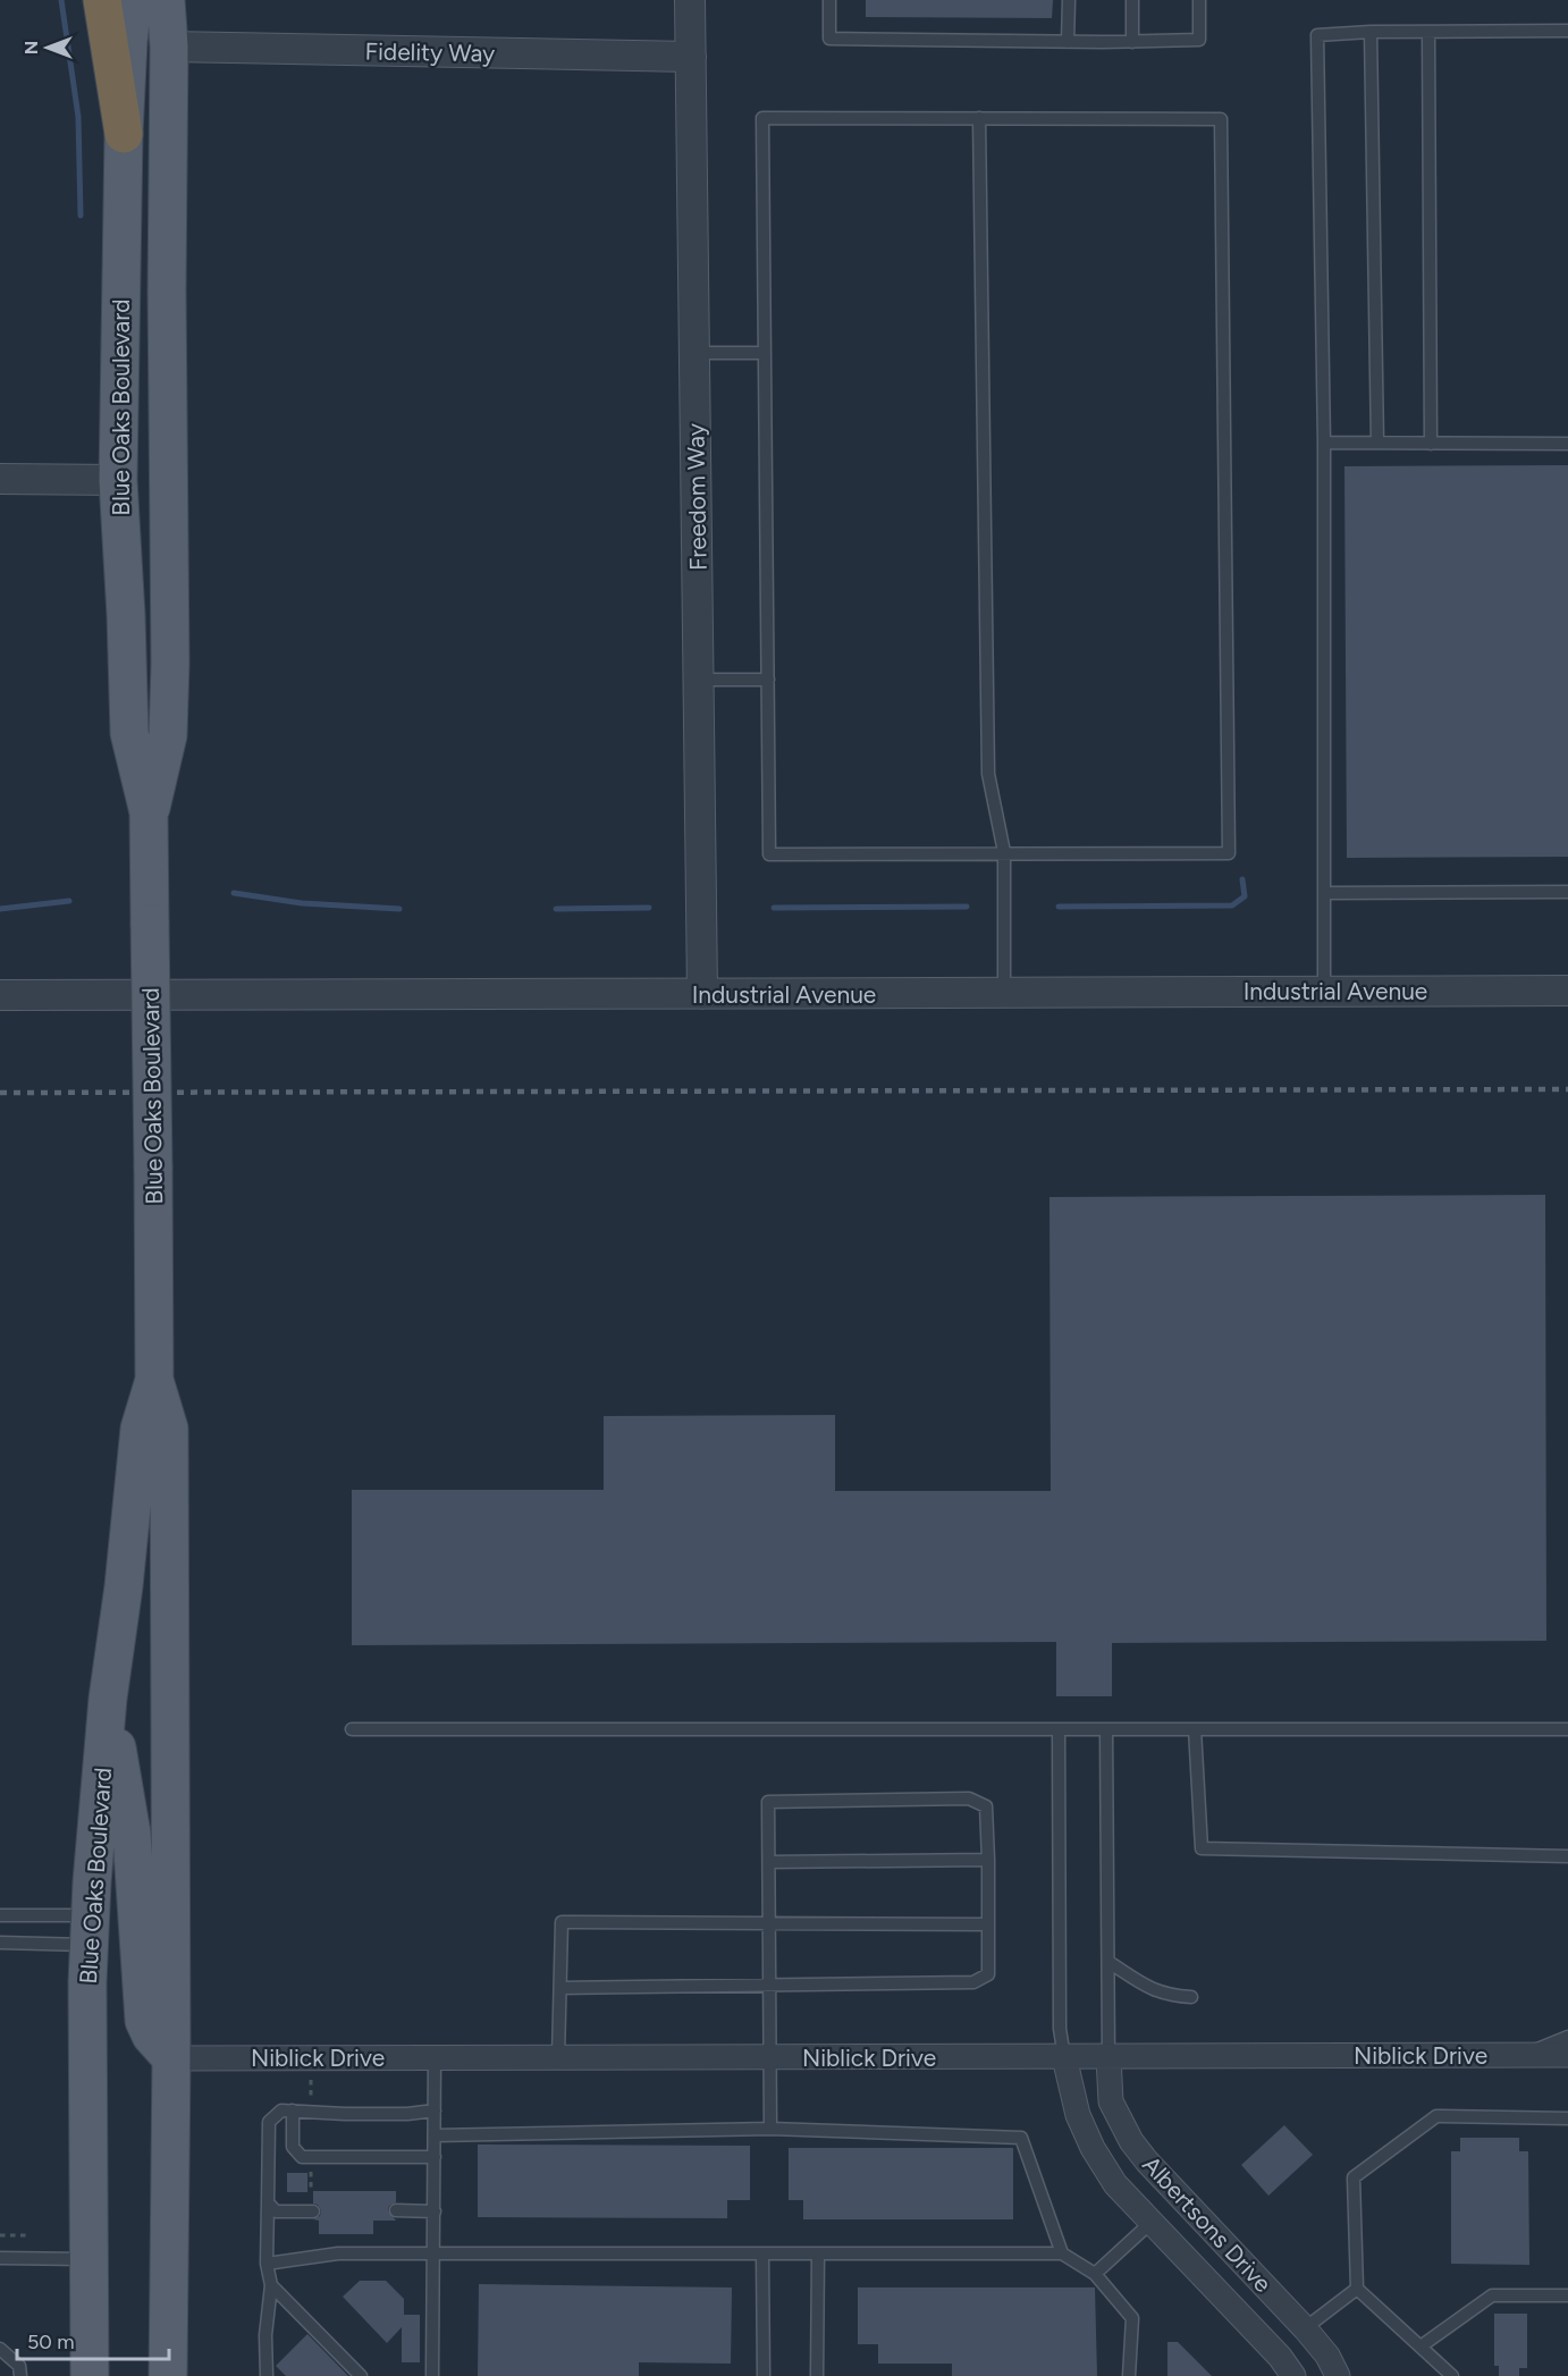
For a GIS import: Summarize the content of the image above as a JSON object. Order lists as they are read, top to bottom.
{
  "streets": {
    "main road": ["Blue Oaks Boulevard"],
    "street": [
      "Fidelity Way",
      "Freedom Way",
      "Industrial Avenue",
      "Niblick Drive",
      "Albertsons Drive"
    ]
  },
  "crossings": [
    ["Fidelity Way", "Blue Oaks Boulevard"],
    ["Fidelity Way", "Freedom Way"],
    ["Blue Oaks Boulevard", "Niblick Drive"],
    ["Freedom Way", "Industrial Avenue"],
    ["Niblick Drive", "Albertsons Drive"]
  ],
  "scale_bar": "50 m",
  "north": "left"
}
